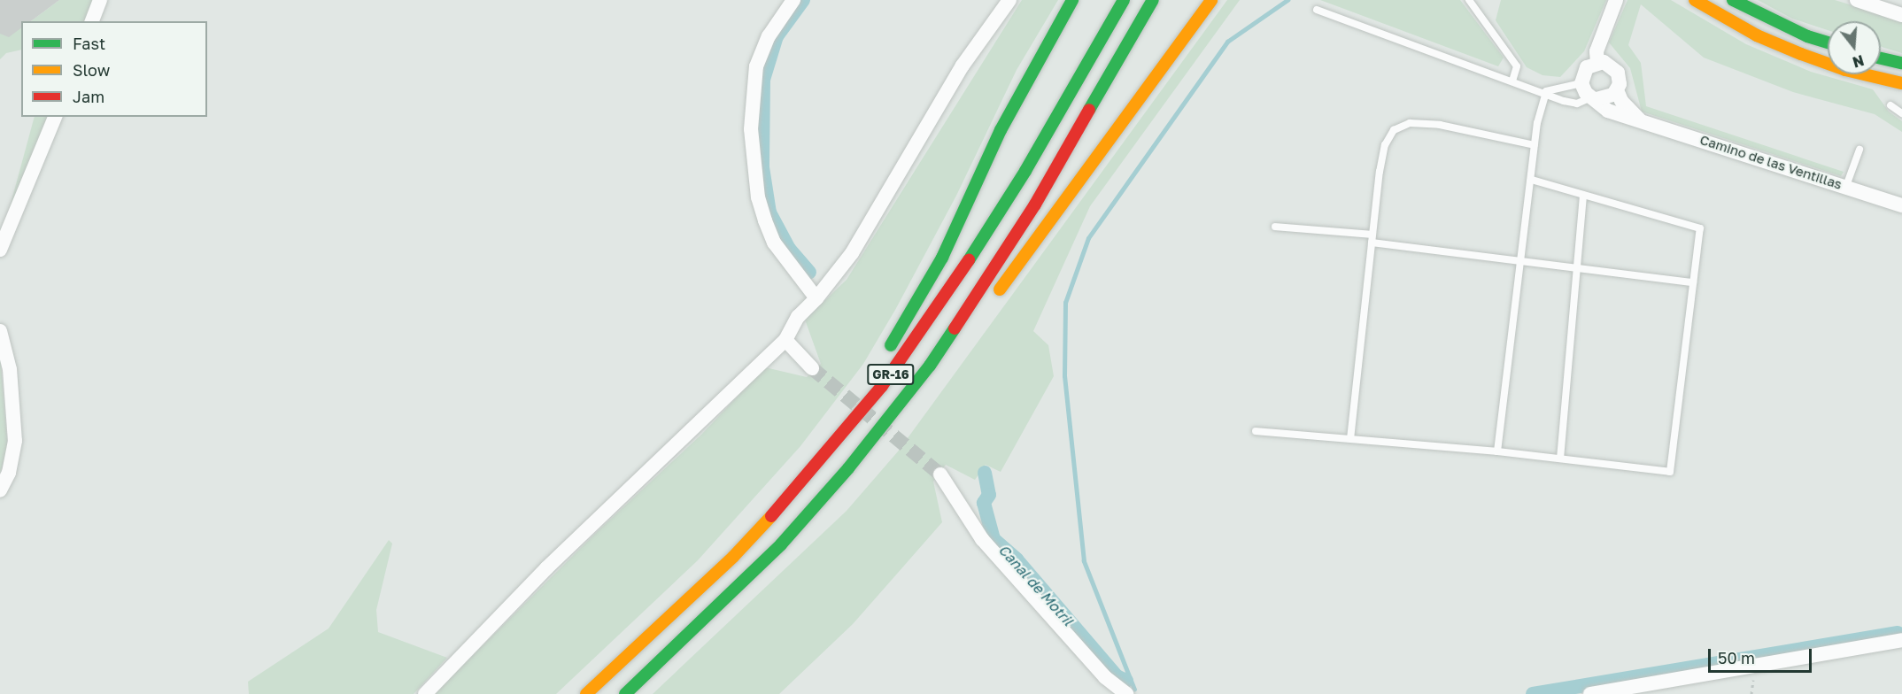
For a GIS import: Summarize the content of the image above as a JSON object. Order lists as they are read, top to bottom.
{
  "streets": {
    "main road": ["GR-16"],
    "street": ["Camino de las Ventillas"]
  },
  "water": ["Canal de Motril"],
  "legend": ["Fast", "Slow", "Jam"],
  "scale_bar": "50 m",
  "north": "bottom"
}
